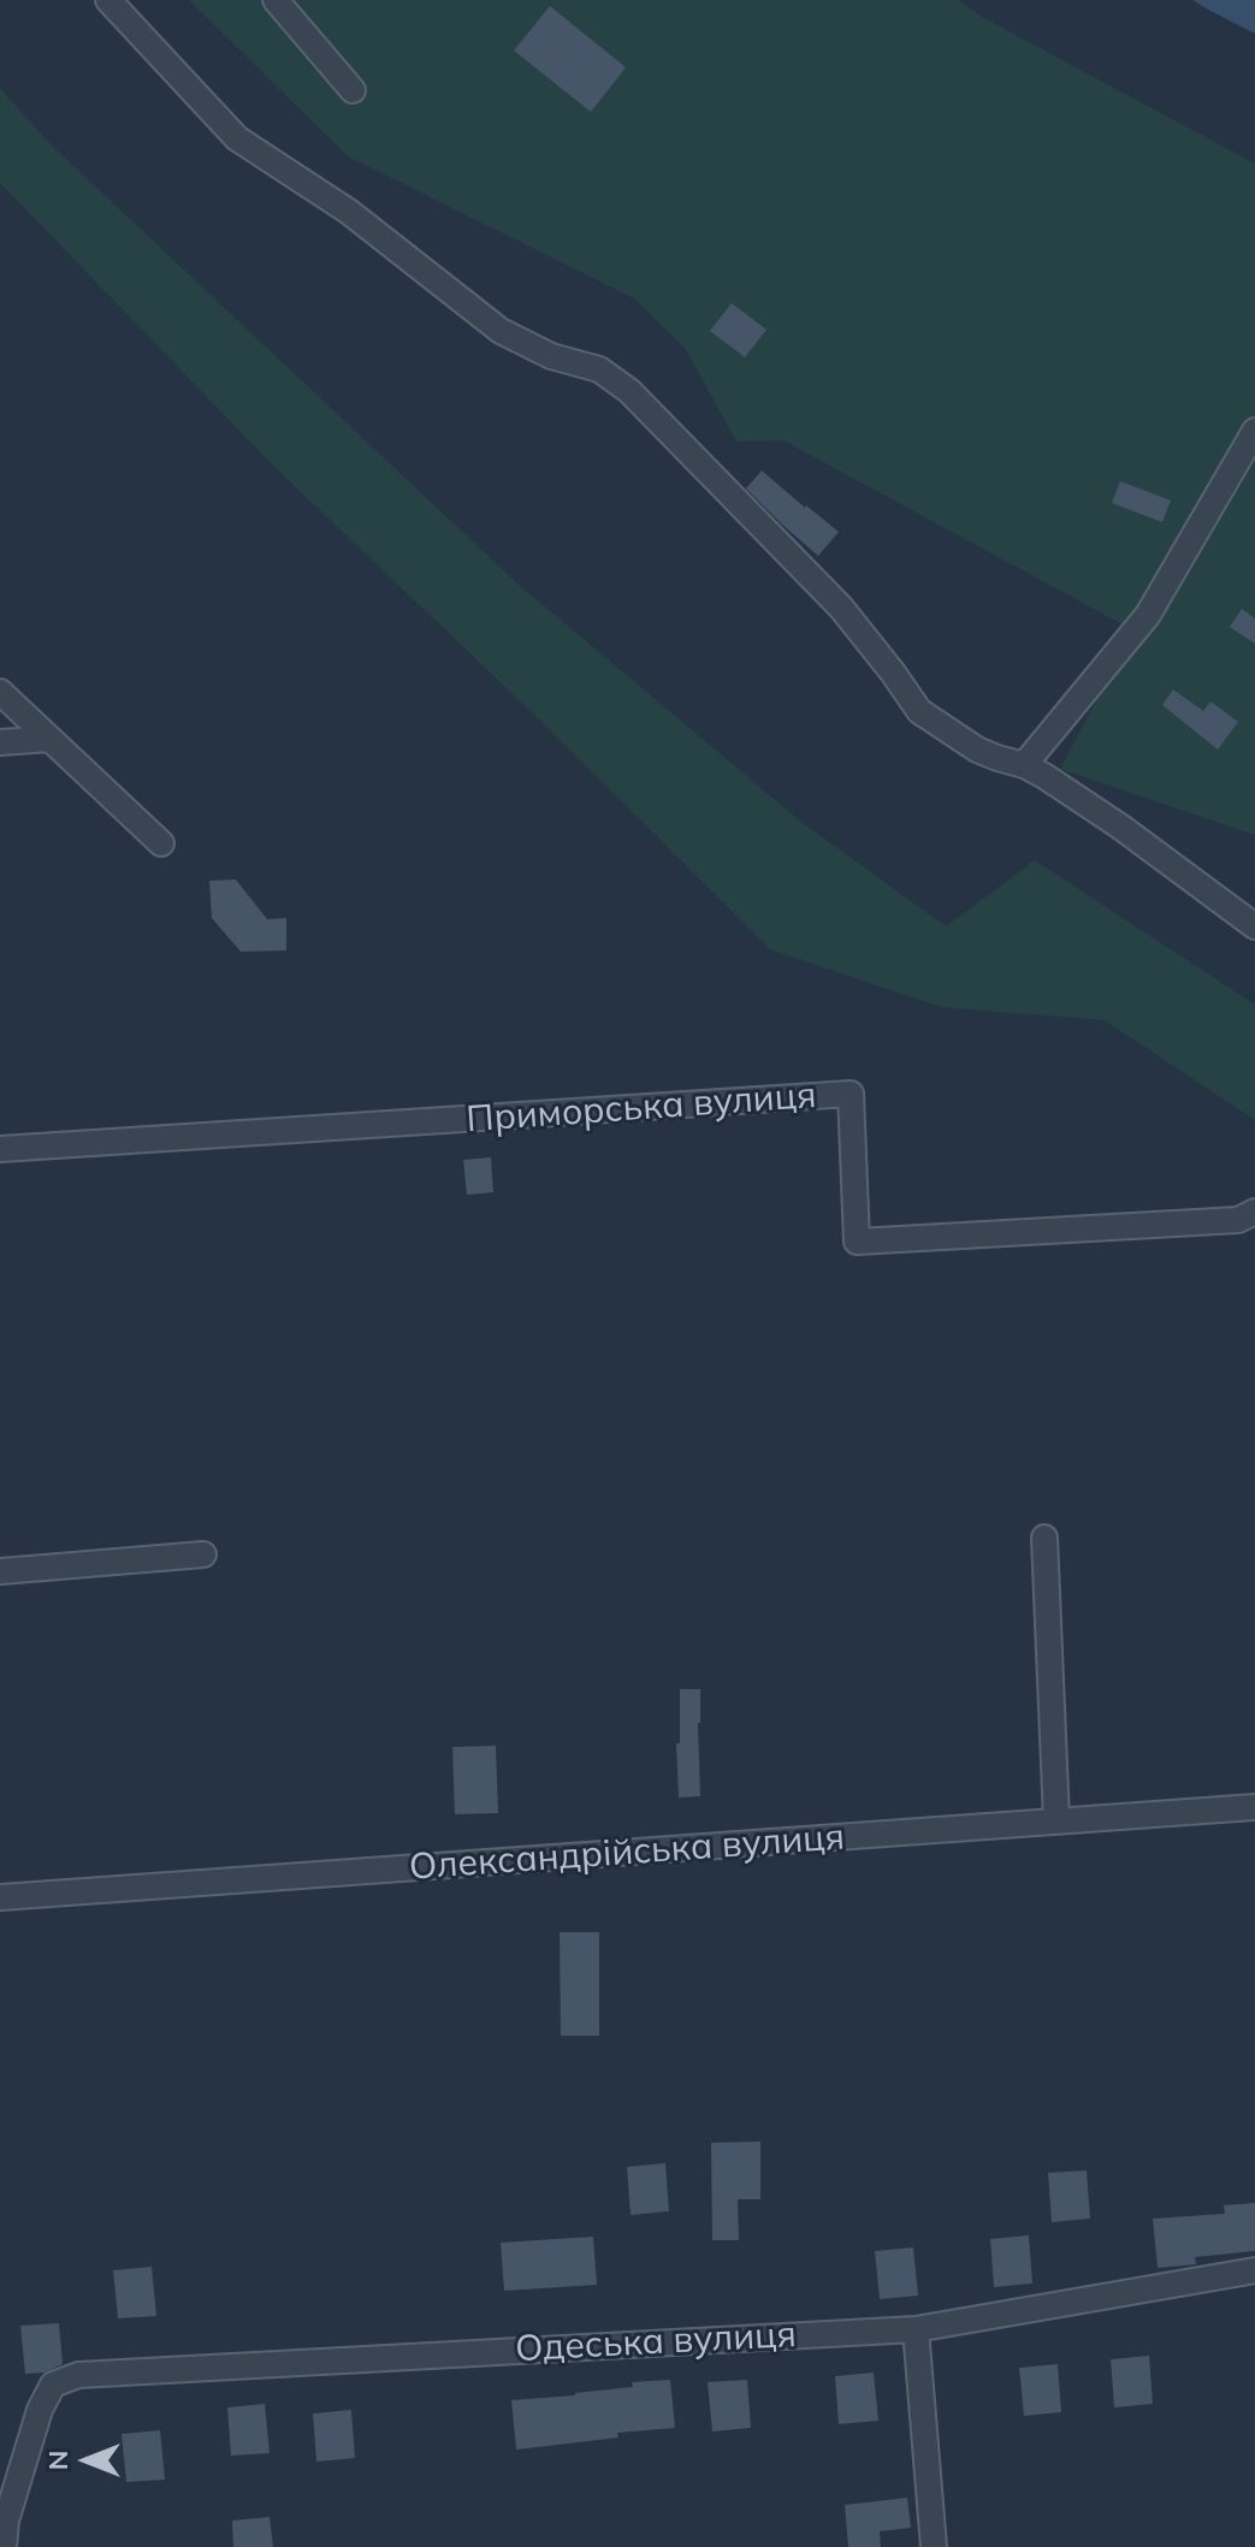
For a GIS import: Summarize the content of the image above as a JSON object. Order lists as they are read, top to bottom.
{
  "streets": {
    "street": ["Приморська вулиця", "Олександрійська вулиця", "Одеська вулиця"]
  },
  "north": "left"
}
